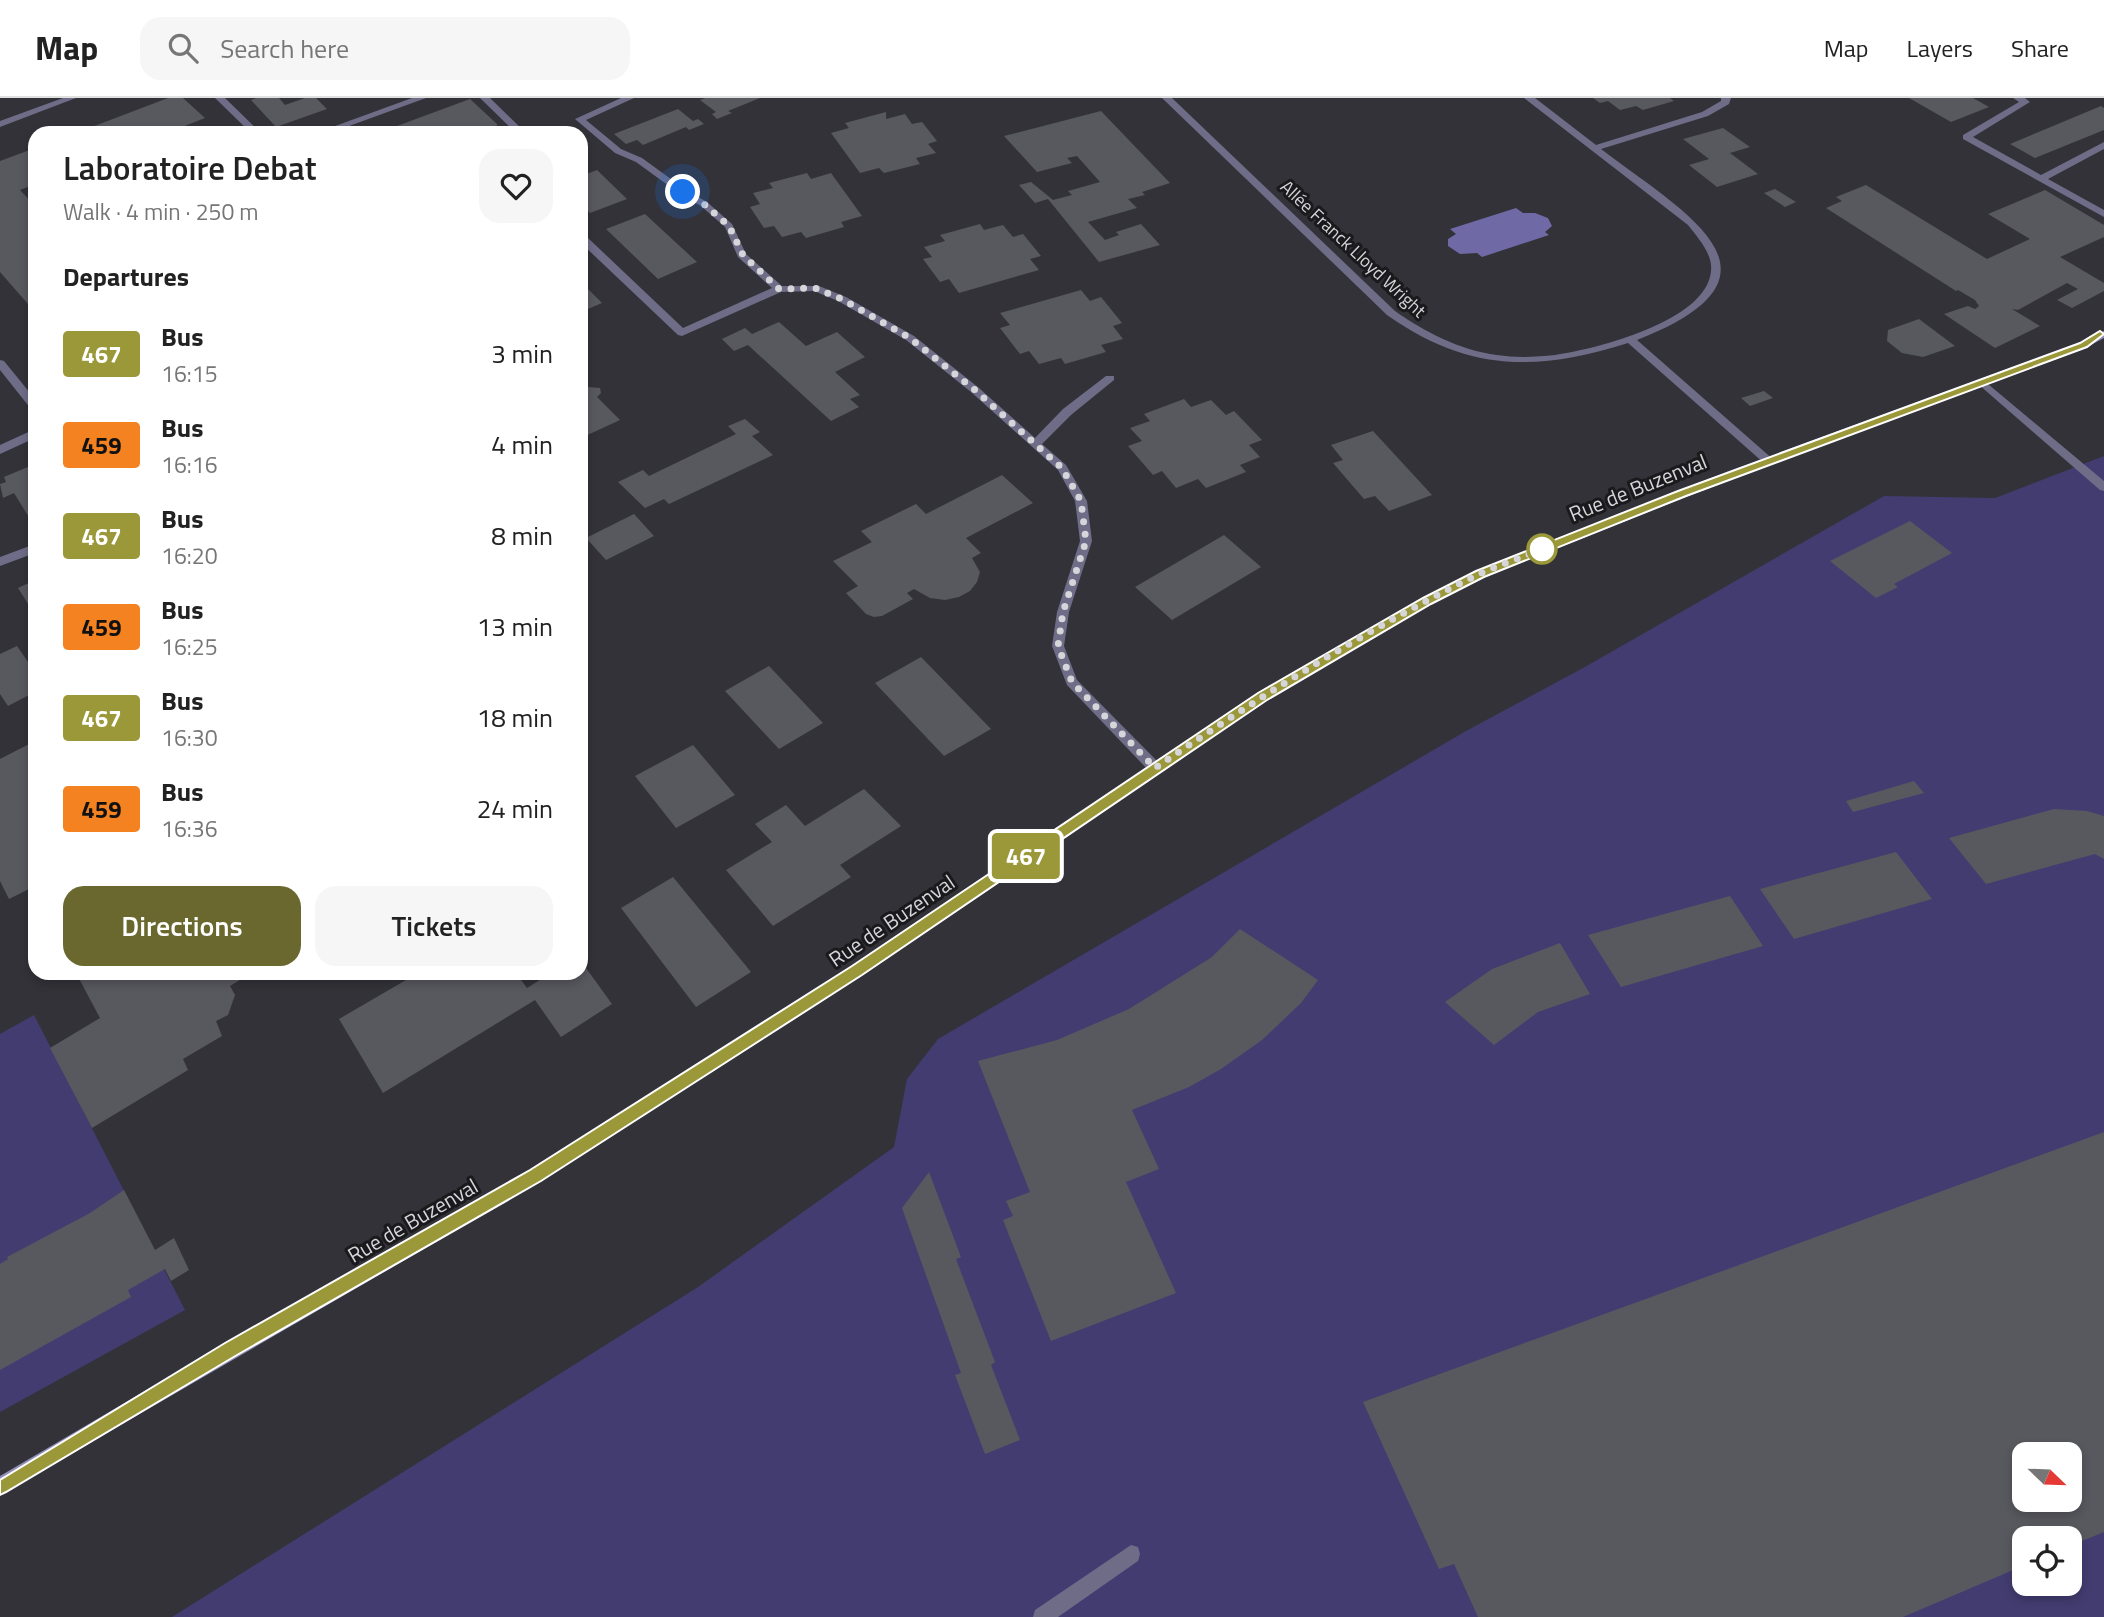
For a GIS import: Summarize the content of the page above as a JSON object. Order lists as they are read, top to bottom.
{
  "streets": {
    "main road": ["Rue de Buzenval"],
    "street": ["Allée Franck Lloyd Wright"]
  },
  "lines": ["bus line 467"],
  "north": "bottom right",
  "page": {
    "header": "Map",
    "search": "Search here",
    "nav": ["Map", "Layers", "Share"],
    "on_map": "467",
    "heading": [
      ["Laboratoire Debat", "Walk · 4 min · 250 m"],
      "Departures"
    ],
    "list": [
      {
        "mark": "467",
        "name": "Bus",
        "note": "16:15",
        "value": "3 min"
      },
      {
        "mark": "459",
        "name": "Bus",
        "note": "16:16",
        "value": "4 min"
      },
      {
        "mark": "467",
        "name": "Bus",
        "note": "16:20",
        "value": "8 min"
      },
      {
        "mark": "459",
        "name": "Bus",
        "note": "16:25",
        "value": "13 min"
      },
      {
        "mark": "467",
        "name": "Bus",
        "note": "16:30",
        "value": "18 min"
      },
      {
        "mark": "459",
        "name": "Bus",
        "note": "16:36",
        "value": "24 min"
      }
    ],
    "buttons": ["Directions", "Tickets"]
  }
}
